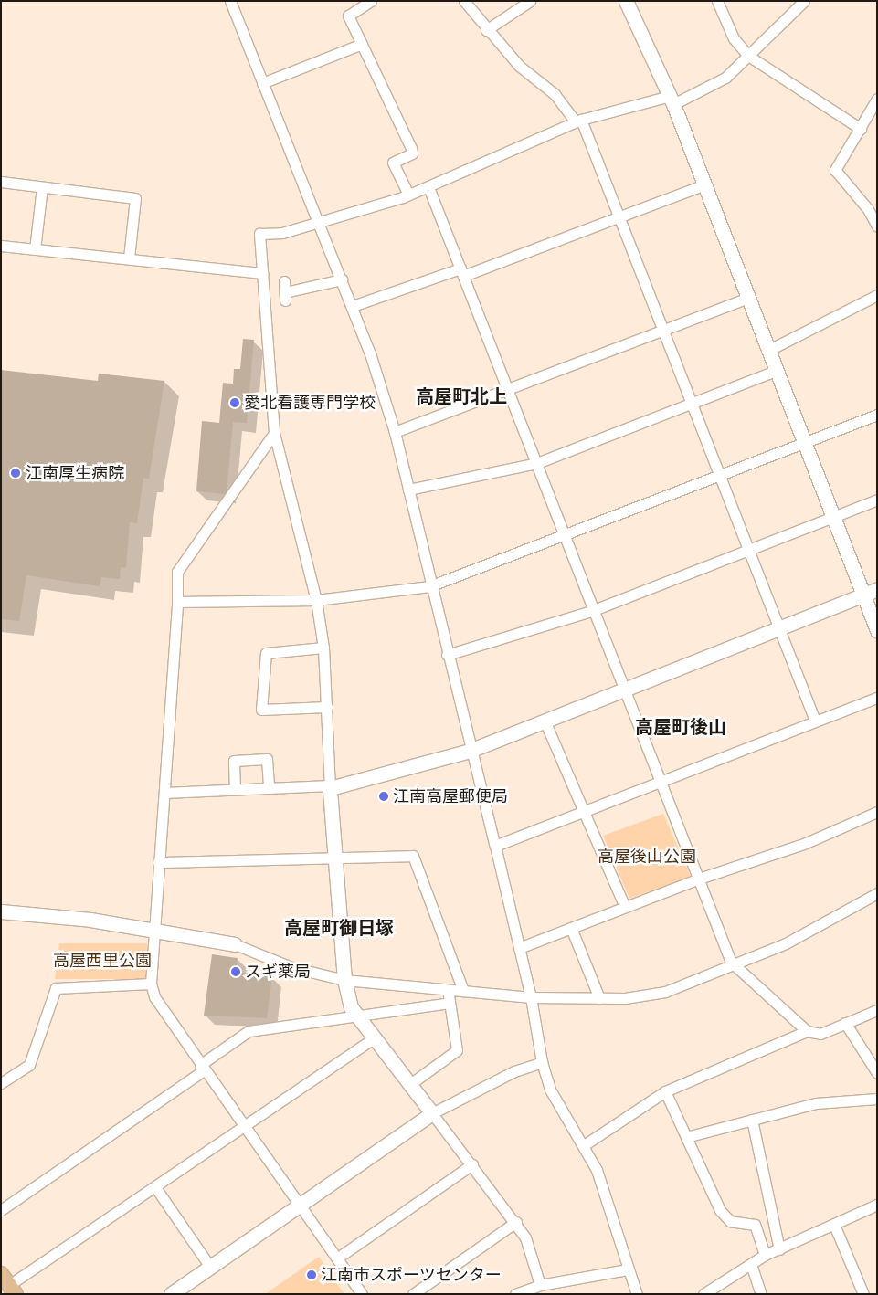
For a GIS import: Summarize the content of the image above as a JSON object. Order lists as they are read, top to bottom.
{
  "districts": ["高屋町北上", "高屋町後山", "高屋町御日塚"],
  "parks": ["高屋後山公園", "高屋西里公園"],
  "places": [
    "愛北看護専門学校",
    "江南厚生病院",
    "江南高屋郵便局",
    "スギ薬局",
    "江南市スポーツセンター"
  ]
}
